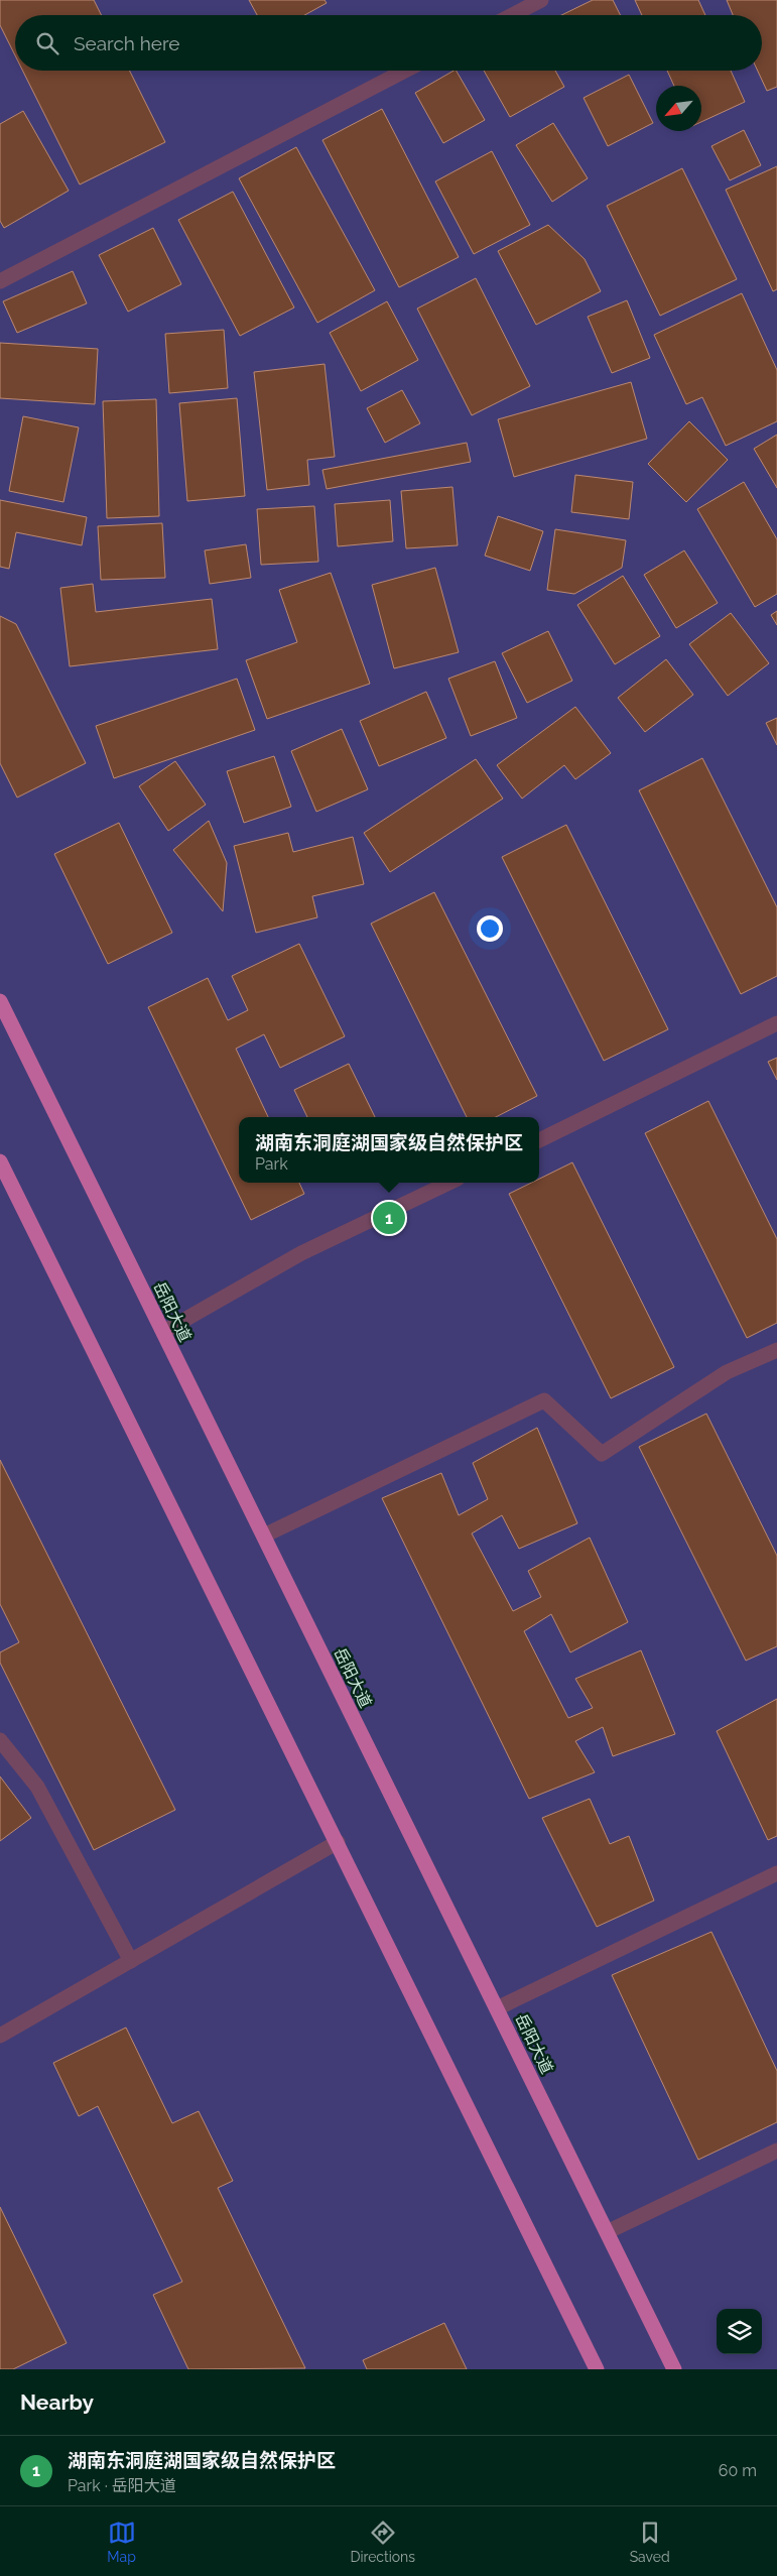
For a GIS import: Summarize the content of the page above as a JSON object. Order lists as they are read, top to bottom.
{
  "streets": {
    "main road": ["岳阳大道"]
  },
  "north": "bottom left",
  "page": {
    "search": "Search here",
    "popup": ["湖南东洞庭湖国家级自然保护区", "Park"],
    "pins": "1",
    "heading": "Nearby",
    "list": [
      {
        "mark": "1",
        "name": "湖南东洞庭湖国家级自然保护区",
        "note": "Park · 岳阳大道",
        "value": "60 m"
      }
    ],
    "nav": ["Map", "Directions", "Saved"]
  }
}
